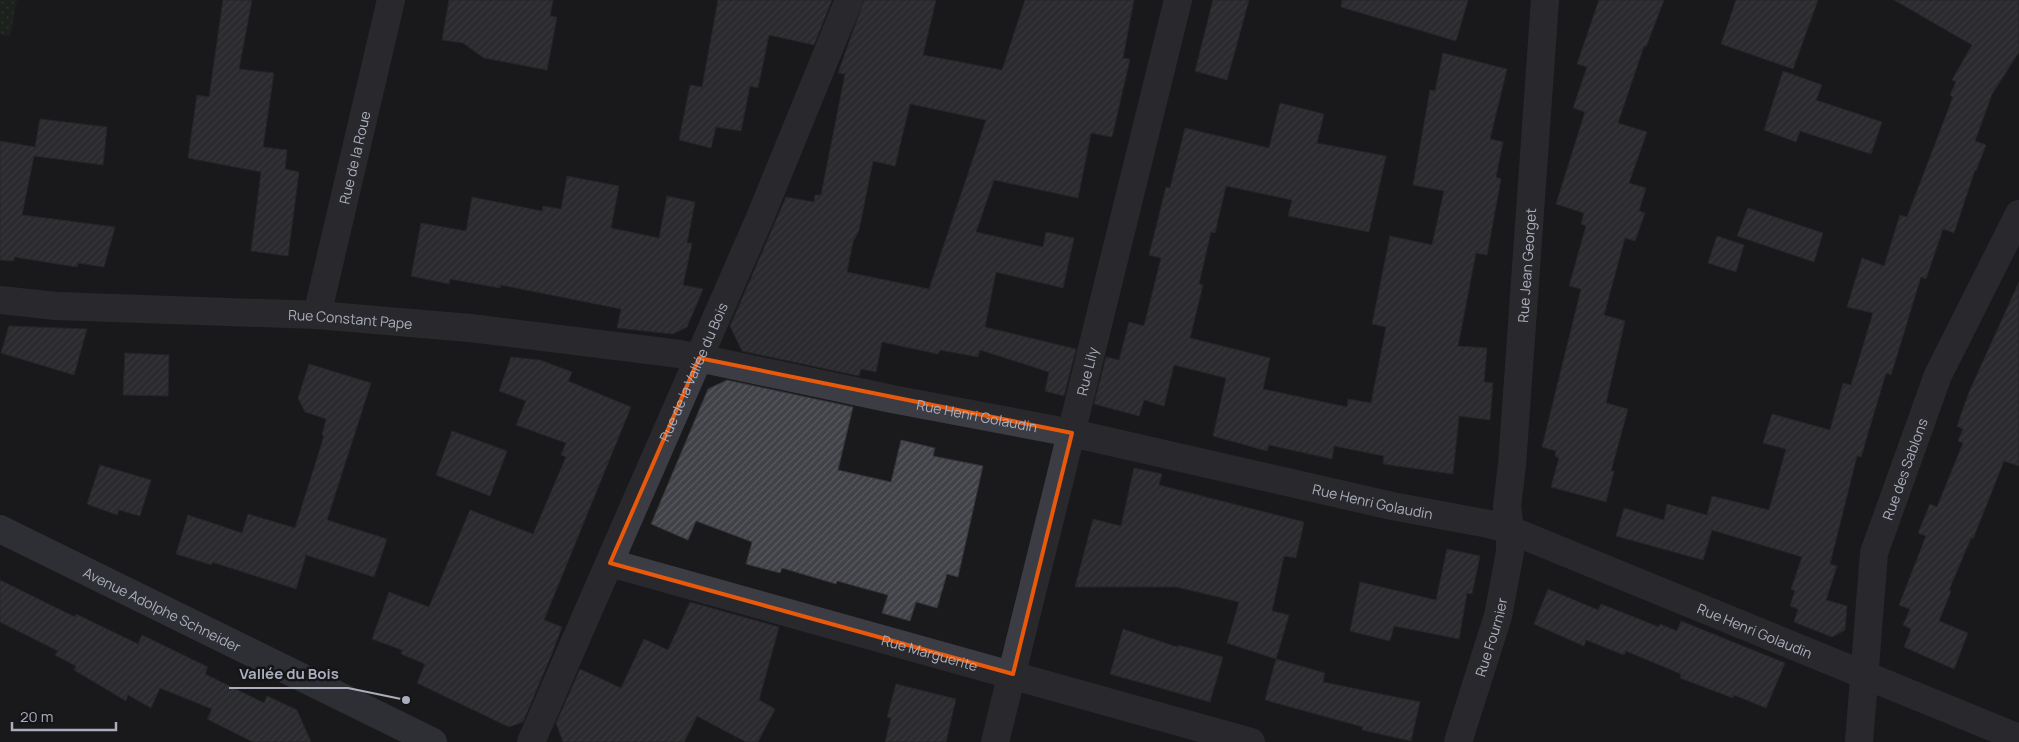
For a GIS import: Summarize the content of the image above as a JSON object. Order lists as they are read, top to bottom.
{
  "streets": {
    "street": [
      "Rue de la Roue",
      "Rue Jean Georget",
      "Rue Constant Pape",
      "Rue Lily",
      "Rue de la Vallée du Bois",
      "Rue Henri Golaudin",
      "Rue des Sablons",
      "Avenue Adolphe Schneider",
      "Rue Fournier",
      "Rue Marguerite"
    ]
  },
  "crossings": [
    ["Rue de la Roue", "Rue Constant Pape"],
    ["Rue Jean Georget", "Rue Henri Golaudin"],
    ["Rue Jean Georget", "Rue Fournier"],
    ["Rue Constant Pape", "Rue de la Vallée du Bois"],
    ["Rue Constant Pape", "Rue Henri Golaudin"],
    ["Rue Lily", "Rue Henri Golaudin"],
    ["Rue Lily", "Rue Marguerite"],
    ["Rue de la Vallée du Bois", "Rue Henri Golaudin"],
    ["Rue de la Vallée du Bois", "Rue Marguerite"],
    ["Rue Henri Golaudin", "Rue des Sablons"],
    ["Rue Henri Golaudin", "Rue Fournier"]
  ],
  "places": ["Vallée du Bois"],
  "scale_bar": "20 m"
}
